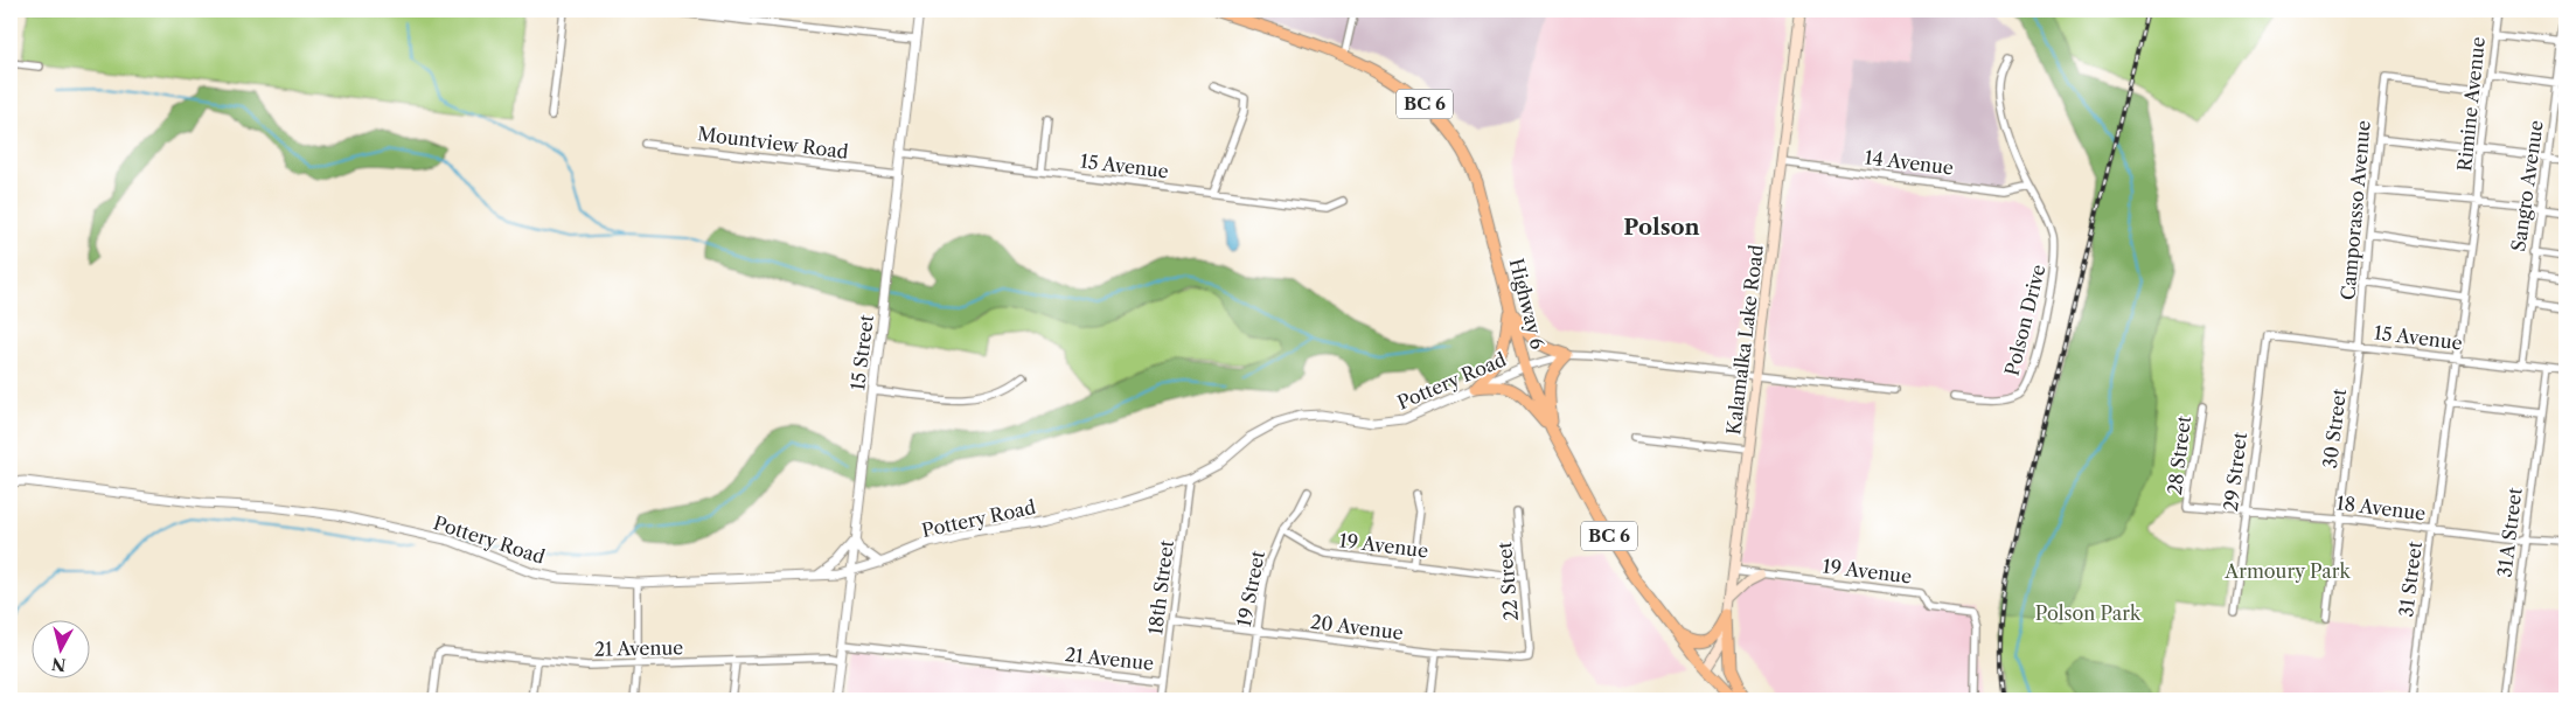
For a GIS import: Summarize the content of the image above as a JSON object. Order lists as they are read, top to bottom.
{
  "streets": {
    "main road": ["BC 6", "Highway 6", "Kalamalka Lake Road"],
    "street": [
      "Rimine Avenue",
      "Mountview Road",
      "14 Avenue",
      "15 Avenue",
      "Sangro Avenue",
      "Camporasso Avenue",
      "Polson Drive",
      "15 Street",
      "Pottery Road",
      "30 Street",
      "28 Street",
      "29 Street",
      "18 Avenue",
      "31A Street",
      "19 Avenue",
      "31 Street",
      "22 Street",
      "18th Street",
      "19 Street",
      "20 Avenue",
      "21 Avenue"
    ]
  },
  "crossings": [
    ["Rimine Avenue", "Camporasso Avenue"],
    ["Mountview Road", "15 Street"],
    ["14 Avenue", "Polson Drive"],
    ["14 Avenue", "Kalamalka Lake Road"],
    ["15 Avenue", "Sangro Avenue"],
    ["15 Avenue", "Camporasso Avenue"],
    ["15 Avenue", "15 Street"],
    ["15 Avenue", "30 Street"],
    ["15 Avenue", "29 Street"],
    ["15 Avenue", "31A Street"],
    ["15 Avenue", "31 Street"],
    ["Camporasso Avenue", "30 Street"],
    ["Highway 6", "Kalamalka Lake Road"],
    ["Highway 6", "Pottery Road"],
    ["Kalamalka Lake Road", "Pottery Road"],
    ["Kalamalka Lake Road", "19 Avenue"],
    ["15 Street", "Pottery Road"],
    ["15 Street", "21 Avenue"],
    ["Pottery Road", "18th Street"],
    ["30 Street", "18 Avenue"],
    ["28 Street", "18 Avenue"],
    ["29 Street", "18 Avenue"],
    ["18 Avenue", "31A Street"],
    ["18 Avenue", "31 Street"],
    ["19 Avenue", "22 Street"],
    ["19 Avenue", "19 Street"],
    ["22 Street", "20 Avenue"],
    ["18th Street", "20 Avenue"],
    ["18th Street", "21 Avenue"],
    ["19 Street", "20 Avenue"]
  ],
  "districts": ["Polson"],
  "parks": ["Armoury Park", "Polson Park"],
  "north": "bottom"
}
